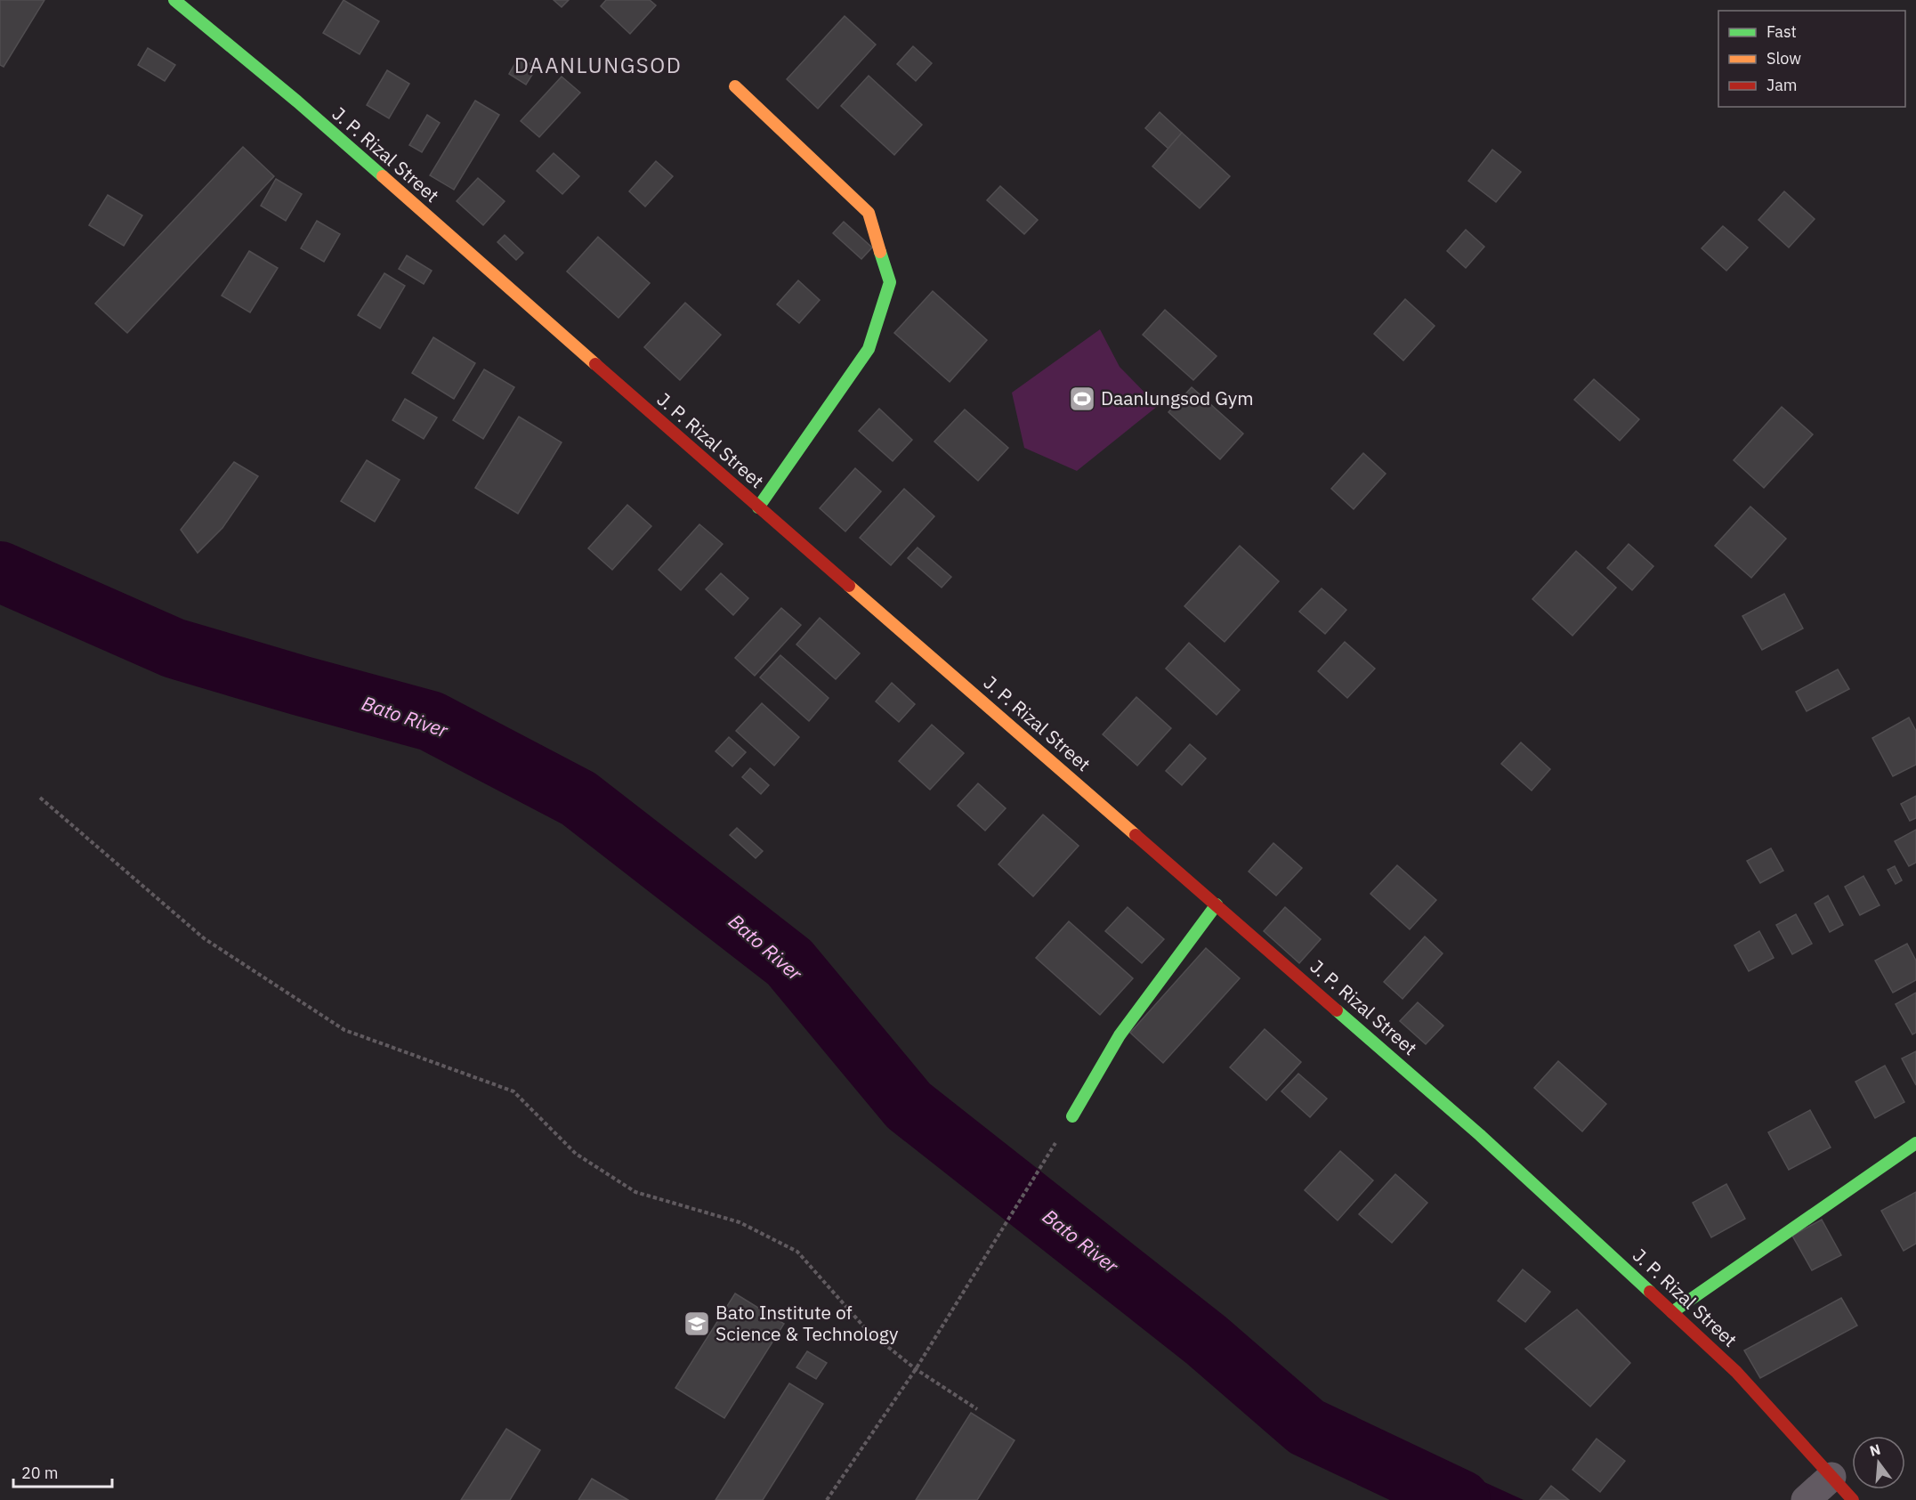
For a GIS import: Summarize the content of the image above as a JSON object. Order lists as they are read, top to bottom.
{
  "streets": {
    "main road": ["J. P. Rizal Street"]
  },
  "districts": ["DAANLUNGSOD"],
  "water": ["Bato River"],
  "places": {
    "sports": ["Daanlungsod Gym"],
    "school or university": ["Bato Institute of Science & Technology"]
  },
  "legend": ["Fast", "Slow", "Jam"],
  "scale_bar": "20 m",
  "north": "top"
}
